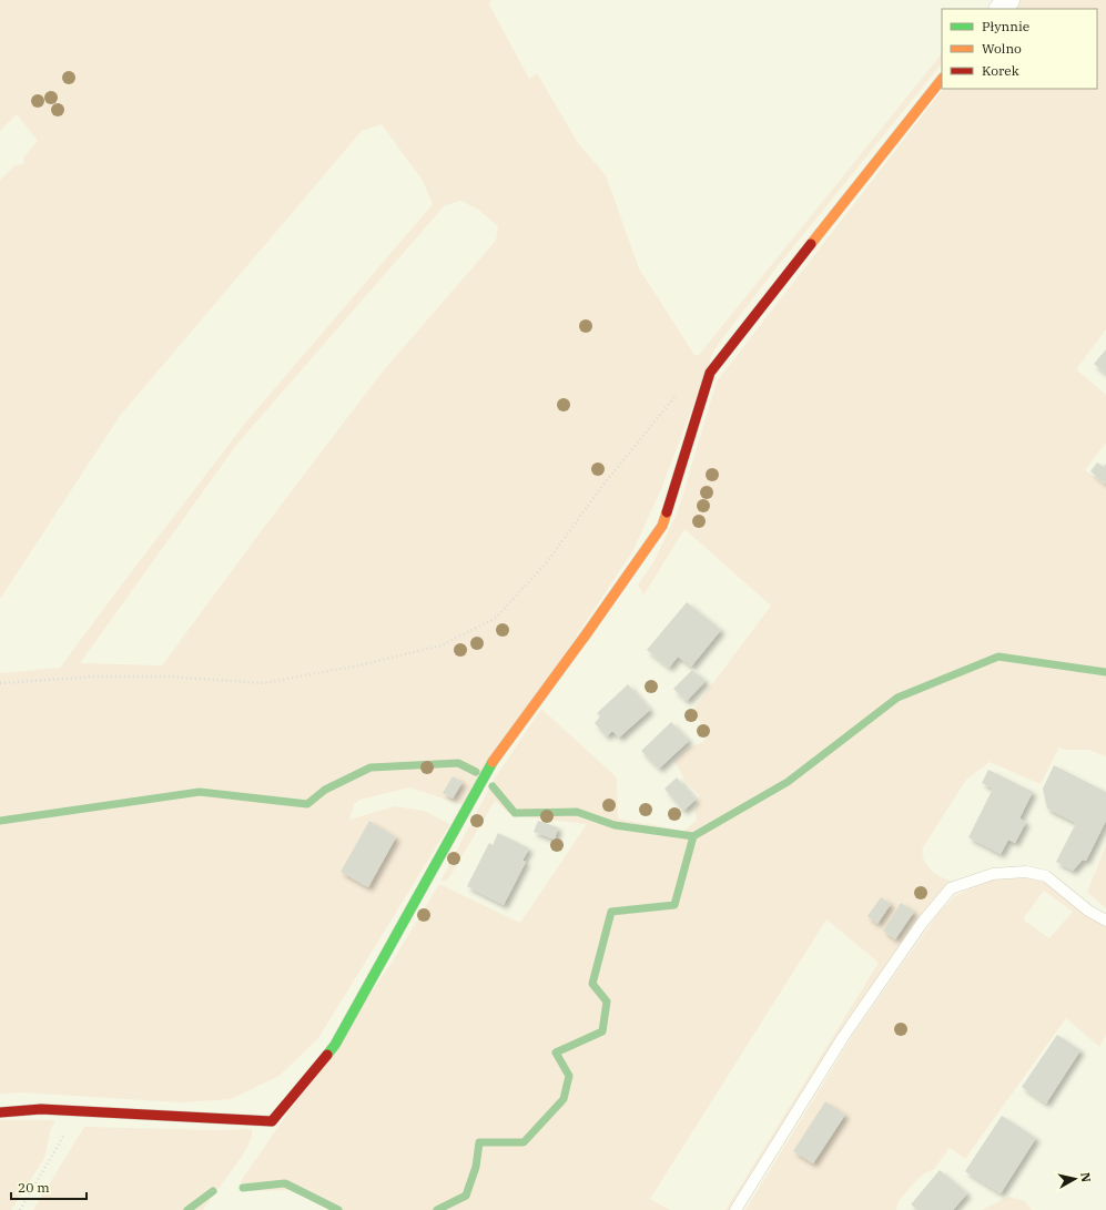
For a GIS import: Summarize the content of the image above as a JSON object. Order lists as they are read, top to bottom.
{
  "legend": ["Płynnie", "Wolno", "Korek"],
  "scale_bar": "20 m",
  "north": "right"
}
